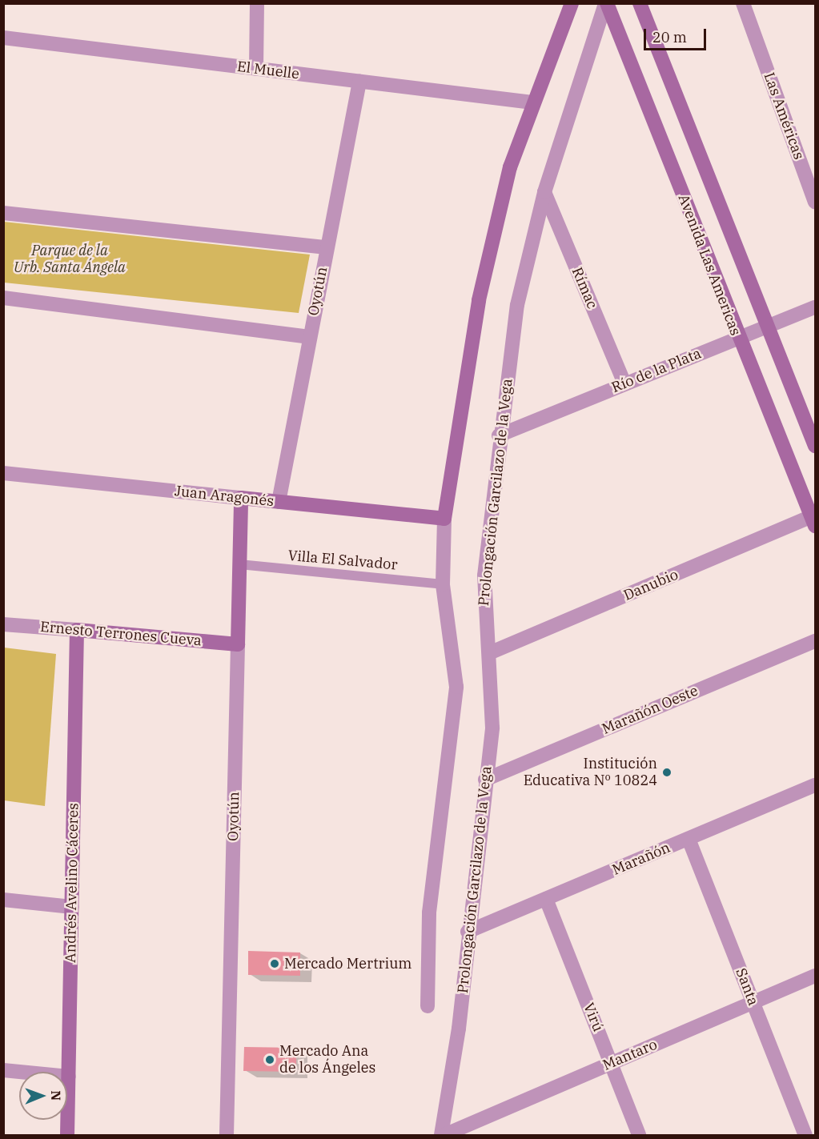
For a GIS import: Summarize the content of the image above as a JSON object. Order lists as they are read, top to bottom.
{
  "streets": {
    "street": [
      "El Muelle",
      "Las Américas",
      "Avenida Las Americas",
      "Rímac",
      "Oyotún",
      "Río de la Plata",
      "Prolongación Garcilazo de la Vega",
      "Juan Aragonés",
      "Danubio",
      "Ernesto Terrones Cueva",
      "Marañón Oeste",
      "Marañón",
      "Andrés Avelino Cáceres",
      "Santa",
      "Virú",
      "Mantaro"
    ],
    "lane": ["Villa El Salvador"]
  },
  "crossings": [
    ["El Muelle", "Oyotún"],
    ["Avenida Las Americas", "Río de la Plata"],
    ["Avenida Las Americas", "Prolongación Garcilazo de la Vega"],
    ["Avenida Las Americas", "Danubio"],
    ["Rímac", "Río de la Plata"],
    ["Rímac", "Prolongación Garcilazo de la Vega"],
    ["Oyotún", "Juan Aragonés"],
    ["Oyotún", "Villa El Salvador"],
    ["Oyotún", "Ernesto Terrones Cueva"],
    ["Río de la Plata", "Prolongación Garcilazo de la Vega"],
    ["Prolongación Garcilazo de la Vega", "Danubio"],
    ["Prolongación Garcilazo de la Vega", "Marañón Oeste"],
    ["Prolongación Garcilazo de la Vega", "Marañón"],
    ["Prolongación Garcilazo de la Vega", "Mantaro"],
    ["Ernesto Terrones Cueva", "Andrés Avelino Cáceres"],
    ["Marañón", "Santa"],
    ["Marañón", "Virú"],
    ["Santa", "Mantaro"],
    ["Virú", "Mantaro"]
  ],
  "parks": ["Parque de la Urb. Santa Ángela"],
  "places": ["Institución Educativa Nº 10824", "Mercado Mertrium", "Mercado Ana de los Ángeles"],
  "scale_bar": "20 m",
  "north": "right"
}
